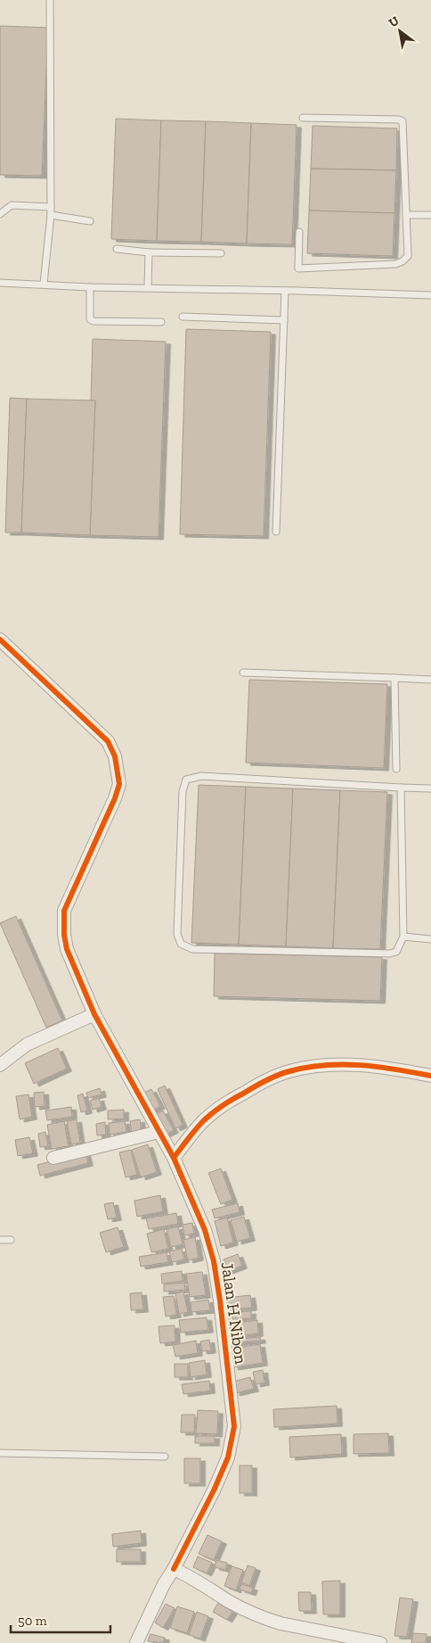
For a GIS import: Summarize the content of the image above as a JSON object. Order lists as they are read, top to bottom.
{
  "streets": {
    "street": ["Jalan H Nibon"]
  },
  "scale_bar": "50 m",
  "north": "top left"
}
